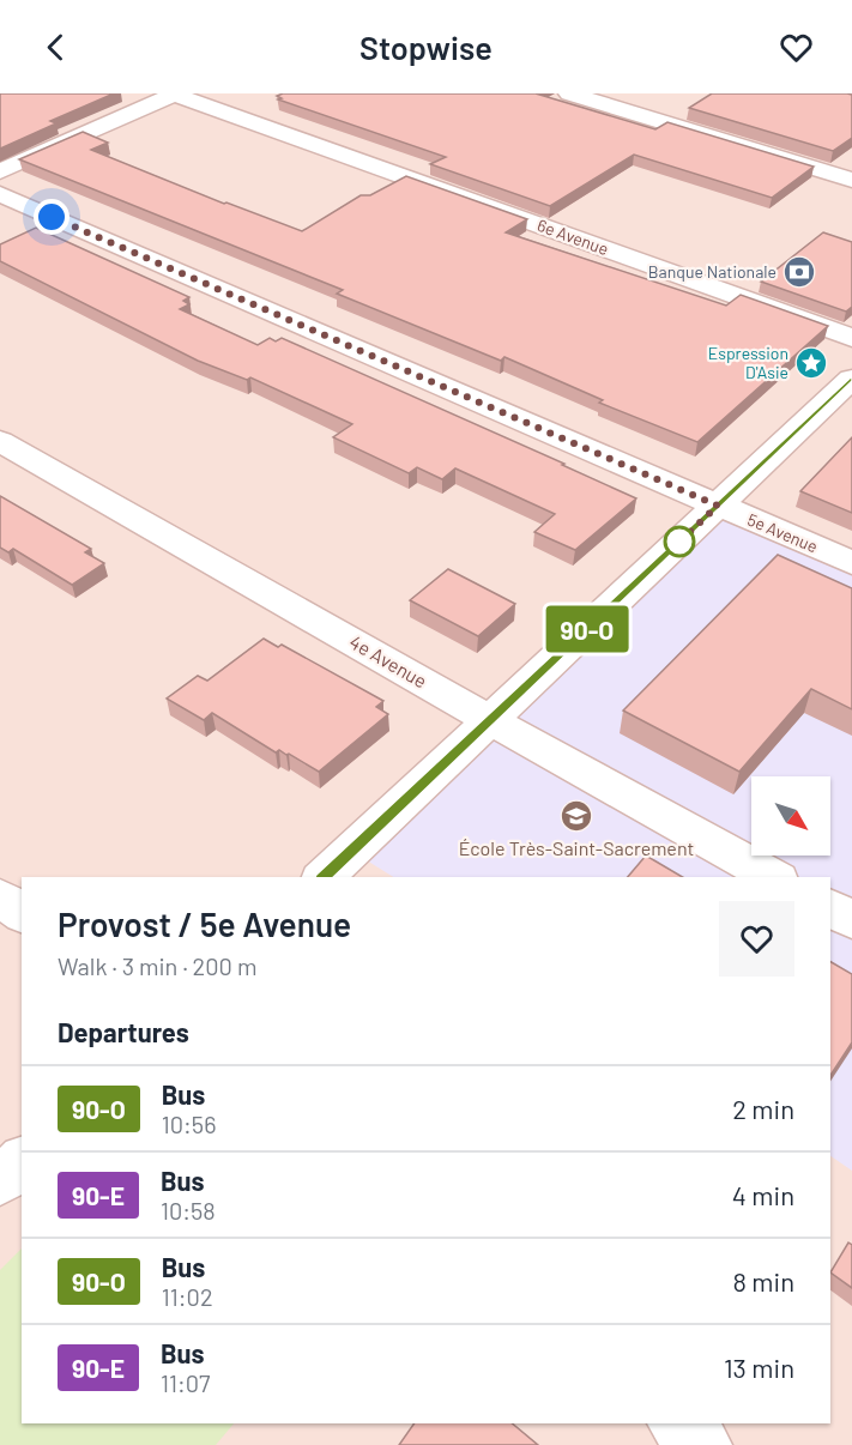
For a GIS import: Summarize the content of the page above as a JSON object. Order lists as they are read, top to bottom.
{
  "streets": {
    "street": ["6e Avenue", "5e Avenue", "4e Avenue"]
  },
  "places": {
    "bank": ["Banque Nationale"],
    "place": ["Espression D'Asie"],
    "school or university": ["École Très-Saint-Sacrement"]
  },
  "lines": ["bus line 90-O"],
  "north": "bottom right",
  "page": {
    "header": "Stopwise",
    "on_map": "90-O",
    "heading": [
      ["Provost / 5e Avenue", "Walk · 3 min · 200 m"],
      "Departures"
    ],
    "list": [
      {
        "mark": "90-O",
        "name": "Bus",
        "note": "10:56",
        "value": "2 min"
      },
      {
        "mark": "90-E",
        "name": "Bus",
        "note": "10:58",
        "value": "4 min"
      },
      {
        "mark": "90-O",
        "name": "Bus",
        "note": "11:02",
        "value": "8 min"
      },
      {
        "mark": "90-E",
        "name": "Bus",
        "note": "11:07",
        "value": "13 min"
      }
    ]
  }
}
